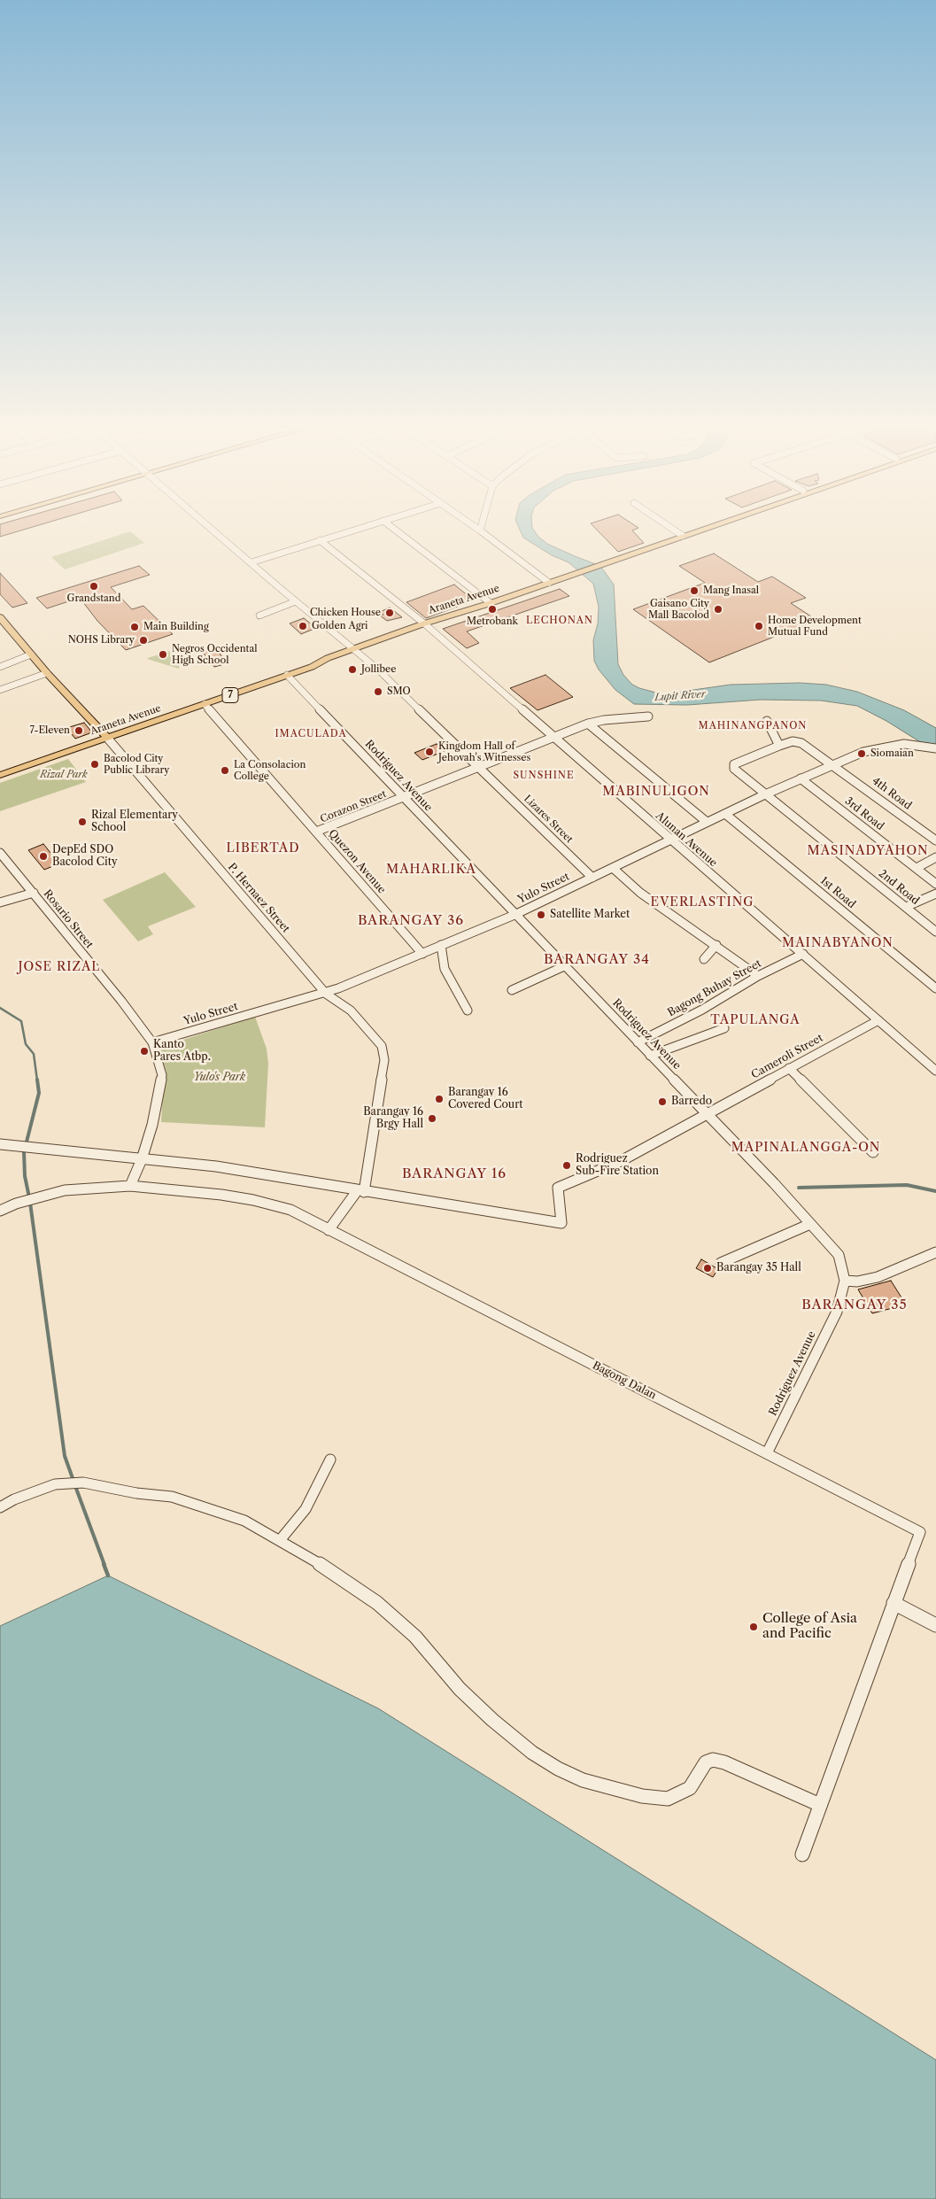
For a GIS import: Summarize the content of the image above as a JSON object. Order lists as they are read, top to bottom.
{
  "streets": {
    "main road": ["Araneta Avenue", "7", "P. Hernaez Street"],
    "street": [
      "Rodriguez Avenue",
      "4th Road",
      "Corazon Street",
      "3rd Road",
      "Lizares Street",
      "Alunan Avenue",
      "Quezon Avenue",
      "2nd Road",
      "Yulo Street",
      "1st Road",
      "Rosario Street",
      "Bagong Buhay Street",
      "Cameroli Street",
      "Bagong Dalan"
    ]
  },
  "crossings": [
    ["Araneta Avenue", "Rodriguez Avenue"],
    ["Araneta Avenue", "Lizares Street"],
    ["Araneta Avenue", "Alunan Avenue"],
    ["Araneta Avenue", "Quezon Avenue"],
    ["Araneta Avenue", "P. Hernaez Street"],
    ["Rodriguez Avenue", "Corazon Street"],
    ["Rodriguez Avenue", "Yulo Street"],
    ["Rodriguez Avenue", "Bagong Buhay Street"],
    ["Rodriguez Avenue", "Cameroli Street"],
    ["Rodriguez Avenue", "Bagong Dalan"],
    ["4th Road", "2nd Road"],
    ["4th Road", "Yulo Street"],
    ["Corazon Street", "Lizares Street"],
    ["Corazon Street", "Alunan Avenue"],
    ["Corazon Street", "Quezon Avenue"],
    ["3rd Road", "Yulo Street"],
    ["Lizares Street", "Yulo Street"],
    ["Alunan Avenue", "Yulo Street"],
    ["Alunan Avenue", "Bagong Buhay Street"],
    ["Alunan Avenue", "Cameroli Street"],
    ["Quezon Avenue", "Yulo Street"],
    ["2nd Road", "Yulo Street"],
    ["Yulo Street", "1st Road"],
    ["Yulo Street", "P. Hernaez Street"],
    ["Yulo Street", "Rosario Street"],
    ["P. Hernaez Street", "Cameroli Street"]
  ],
  "districts": [
    "LECHONAN",
    "MAHINANGPANON",
    "IMACULADA",
    "SUNSHINE",
    "MABINULIGON",
    "LIBERTAD",
    "MASINADYAHON",
    "MAHARLIKA",
    "EVERLASTING",
    "BARANGAY 36",
    "MAINABYANON",
    "BARANGAY 34",
    "JOSE RIZAL",
    "TAPULANGA",
    "MAPINALANGGA-ON",
    "BARANGAY 16",
    "BARANGAY 35"
  ],
  "water": ["Lupit River"],
  "parks": ["Rizal Park", "Yulo's Park"],
  "places": [
    "Grandstand",
    "Mang Inasal",
    "Metrobank",
    "Gaisano City Mall Bacolod",
    "Chicken House",
    "Golden Agri",
    "Home Development Mutual Fund",
    "Main Building",
    "NOHS Library",
    "Negros Occidental High School",
    "Jollibee",
    "SMO",
    "7-Eleven",
    "Kingdom Hall of Jehovah's Witnesses",
    "Siomaian",
    "Bacolod City Public Library",
    "La Consolacion College",
    "Rizal Elementary School",
    "DepEd SDO Bacolod City",
    "Satellite Market",
    "Kanto Pares Atbp.",
    "Barangay 16 Covered Court",
    "Barredo",
    "Barangay 16 Brgy Hall",
    "Rodriguez Sub-Fire Station",
    "Barangay 35 Hall",
    "College of Asia and Pacific"
  ]
}
